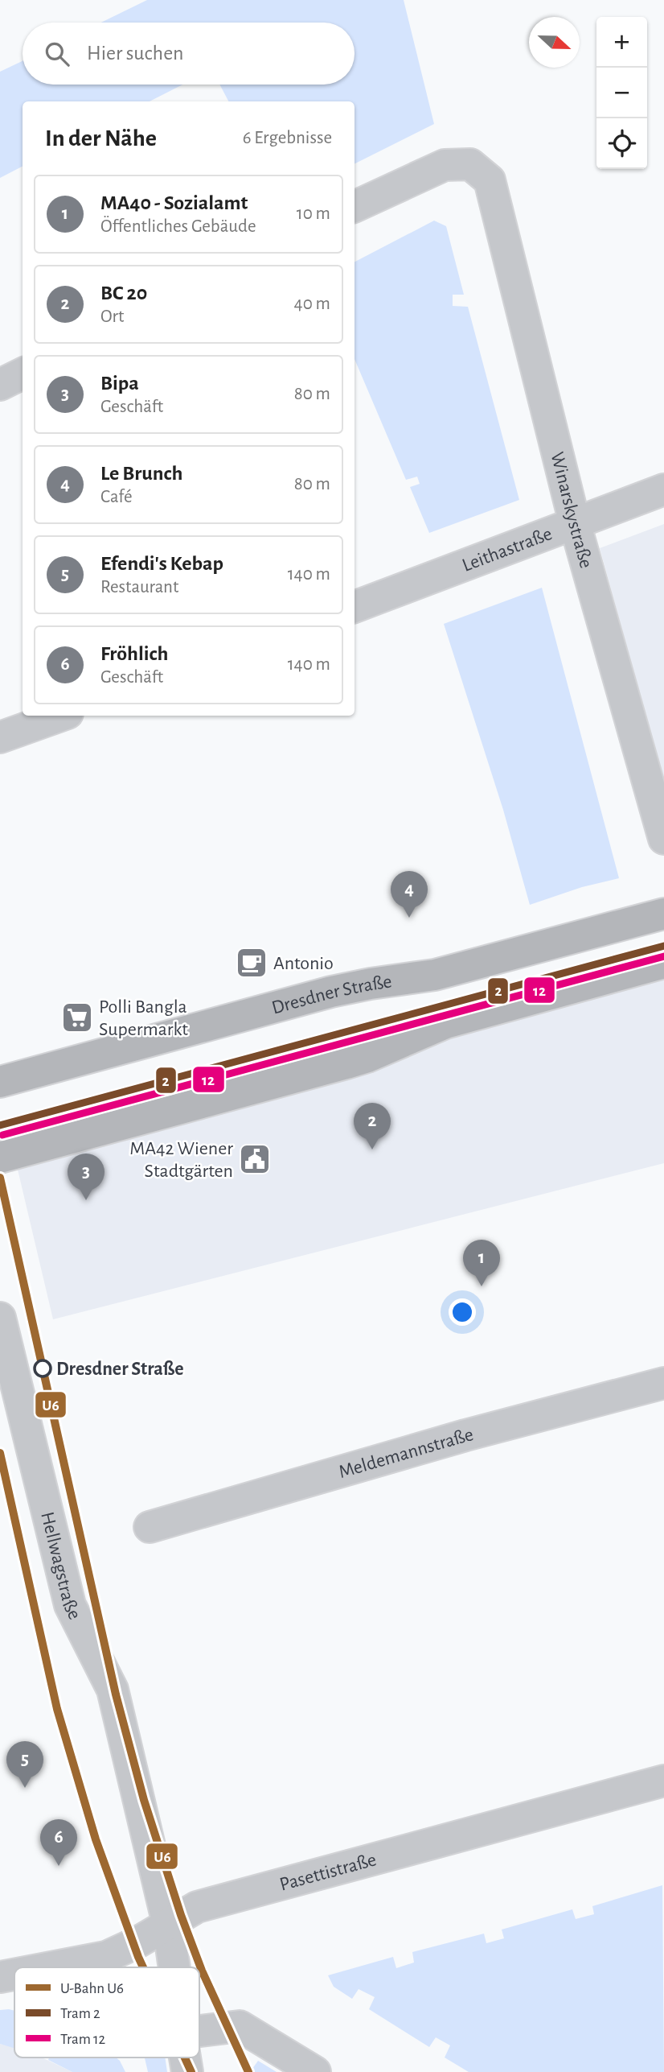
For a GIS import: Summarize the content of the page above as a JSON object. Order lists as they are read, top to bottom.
{
  "streets": {
    "main road": ["Dresdner Straße"],
    "street": [
      "Winarskystraße",
      "Leithastraße",
      "Meldemannstraße",
      "Hellwagstraße",
      "Pasettistraße"
    ]
  },
  "crossings": [
    ["Winarskystraße", "Leithastraße"],
    ["Hellwagstraße", "Pasettistraße"]
  ],
  "places": {
    "cafe": ["Antonio"],
    "supermarket": ["Polli Bangla Supermarkt"],
    "public building": ["MA42 Wiener Stadtgärten"],
    "other": ["Dresdner Straße"]
  },
  "lines": ["tram line 2", "tram line 12", "metro line U6"],
  "legend": ["U-Bahn U6", "Tram 2", "Tram 12"],
  "north": "right",
  "page": {
    "map_buttons": ["+", "−"],
    "search": "Hier suchen",
    "heading": ["In der Nähe", "6 Ergebnisse"],
    "list": [
      {
        "mark": "1",
        "name": "MA40 - Sozialamt",
        "note": "Öffentliches Gebäude",
        "value": "10 m"
      },
      {
        "mark": "2",
        "name": "BC 20",
        "note": "Ort",
        "value": "40 m"
      },
      {
        "mark": "3",
        "name": "Bipa",
        "note": "Geschäft",
        "value": "80 m"
      },
      {
        "mark": "4",
        "name": "Le Brunch",
        "note": "Café",
        "value": "80 m"
      },
      {
        "mark": "5",
        "name": "Efendi's Kebap",
        "note": "Restaurant",
        "value": "140 m"
      },
      {
        "mark": "6",
        "name": "Fröhlich",
        "note": "Geschäft",
        "value": "140 m"
      }
    ],
    "pins": [
      "4",
      "2",
      "3",
      "1",
      "5",
      "6"
    ]
  }
}
